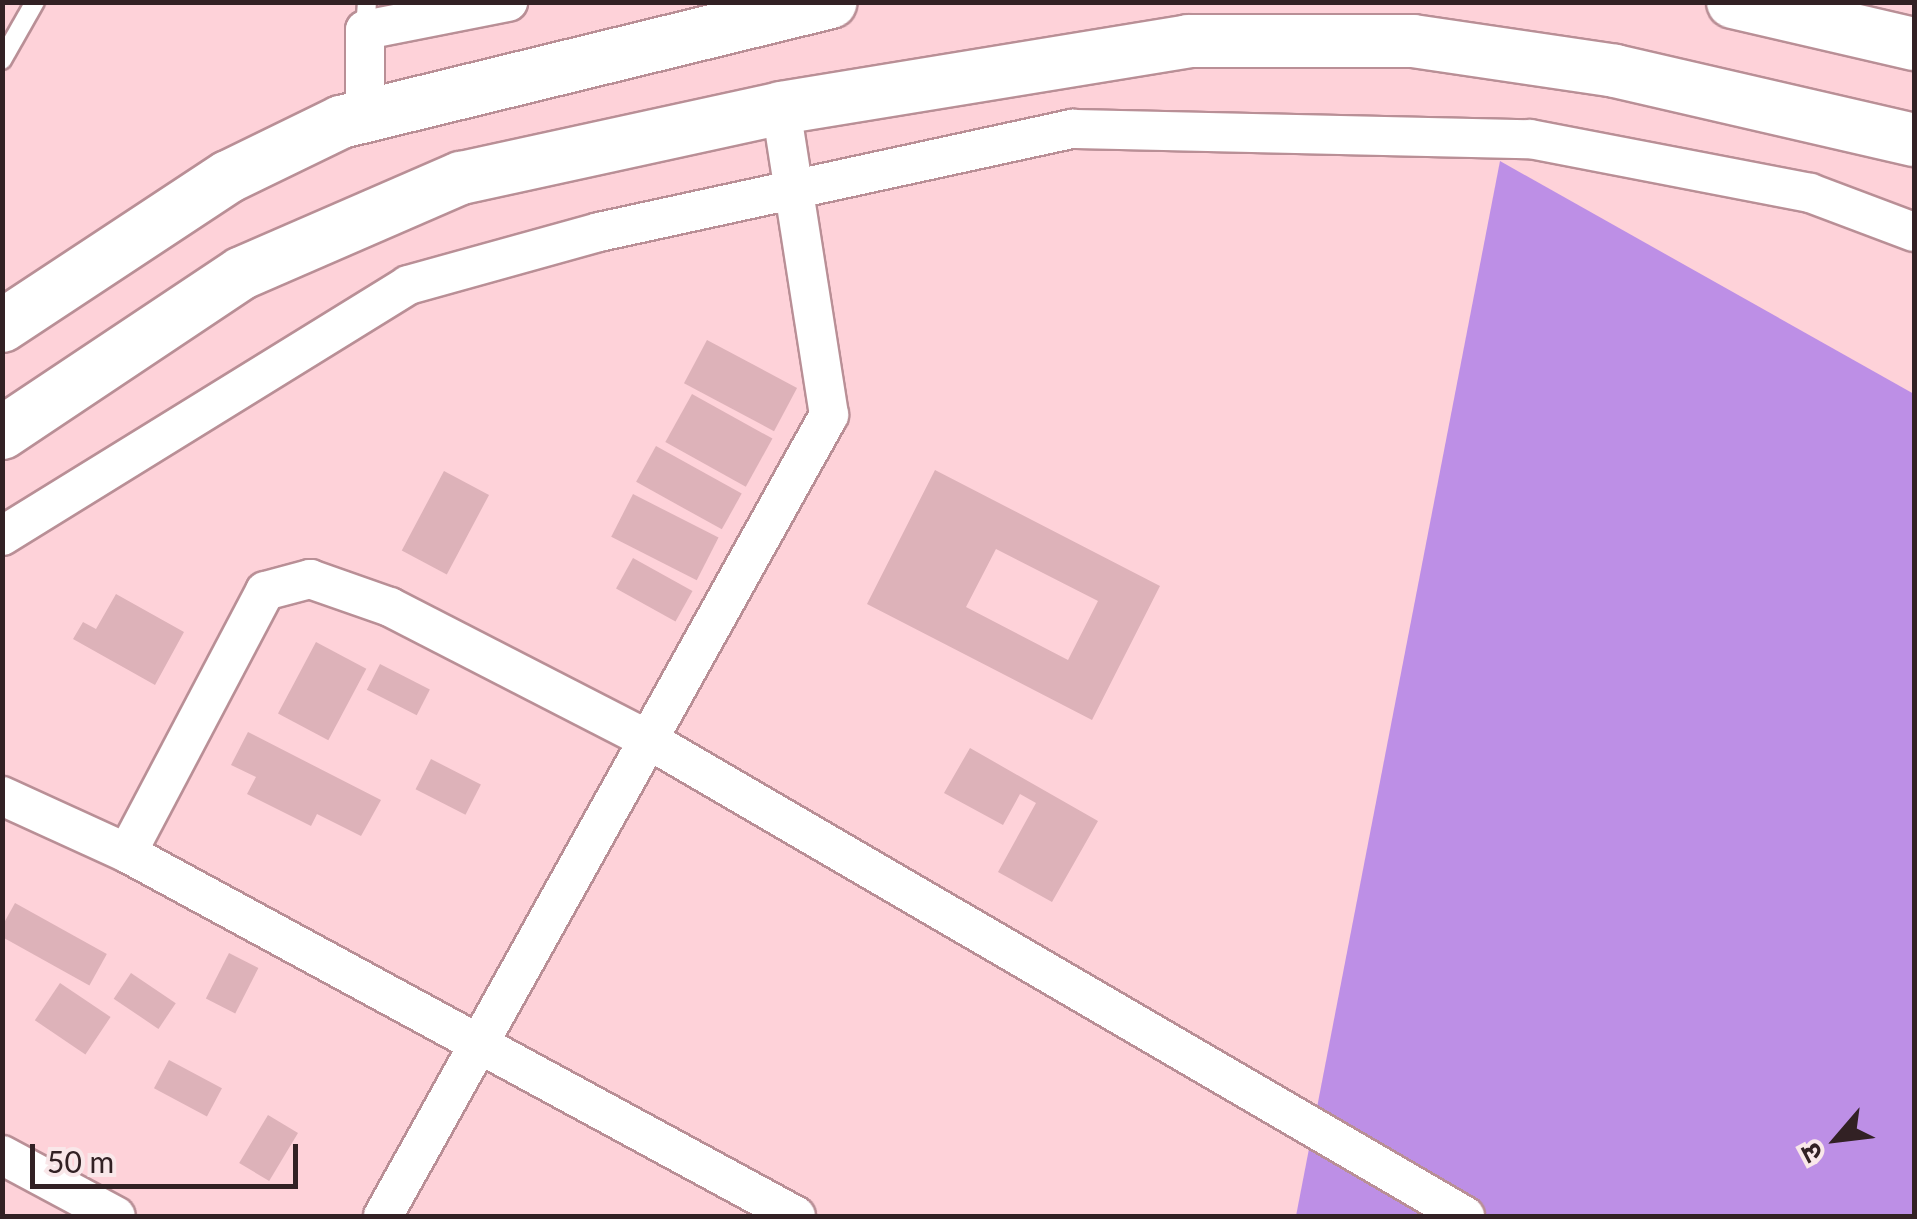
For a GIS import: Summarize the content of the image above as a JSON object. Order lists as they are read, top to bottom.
{
  "scale_bar": "50 m",
  "north": "bottom left"
}
